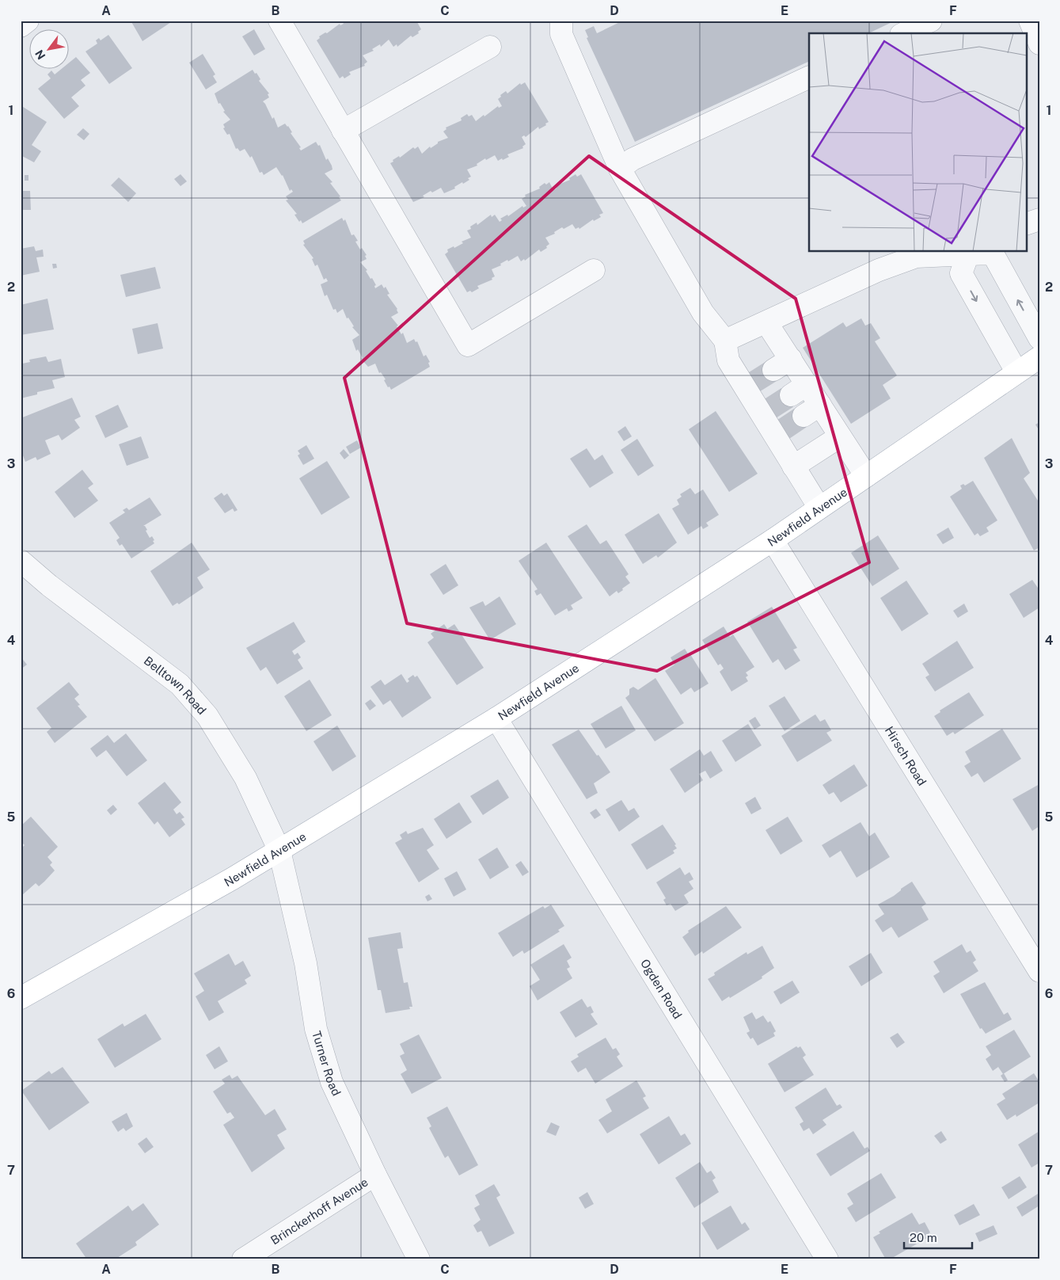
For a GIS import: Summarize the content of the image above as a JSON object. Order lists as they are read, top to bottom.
{
  "streets": {
    "main road": ["Newfield Avenue"],
    "street": [
      "Belltown Road",
      "Hirsch Road",
      "Ogden Road",
      "Turner Road",
      "Brinckerhoff Avenue"
    ]
  },
  "crossings": [
    ["Newfield Avenue", "Belltown Road"],
    ["Newfield Avenue", "Hirsch Road"],
    ["Newfield Avenue", "Ogden Road"],
    ["Newfield Avenue", "Turner Road"],
    ["Belltown Road", "Turner Road"],
    ["Turner Road", "Brinckerhoff Avenue"]
  ],
  "scale_bar": "20 m",
  "north": "bottom left",
  "grid": {
    "columns": [
      "A",
      "B",
      "C",
      "D",
      "E",
      "F"
    ],
    "rows": [
      "1",
      "2",
      "3",
      "4",
      "5",
      "6",
      "7"
    ]
  }
}
